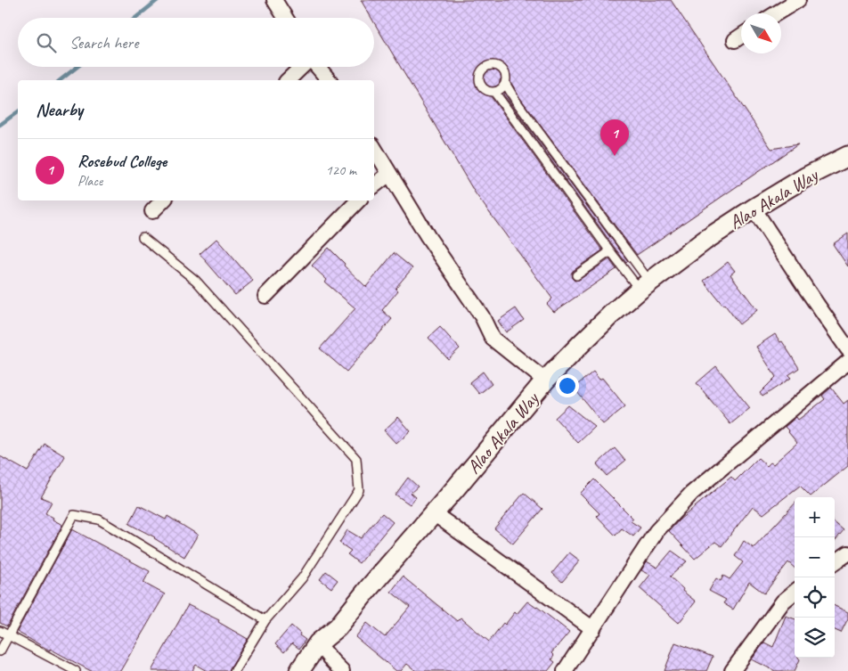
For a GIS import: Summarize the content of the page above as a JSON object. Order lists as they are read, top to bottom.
{
  "streets": {
    "street": ["Alao Akala Way"]
  },
  "north": "bottom right",
  "page": {
    "search": "Search here",
    "heading": "Nearby",
    "pins": "1",
    "list": [
      {
        "mark": "1",
        "name": "Rosebud College",
        "note": "Place",
        "value": "120 m"
      }
    ],
    "map_buttons": ["+", "−"]
  }
}
